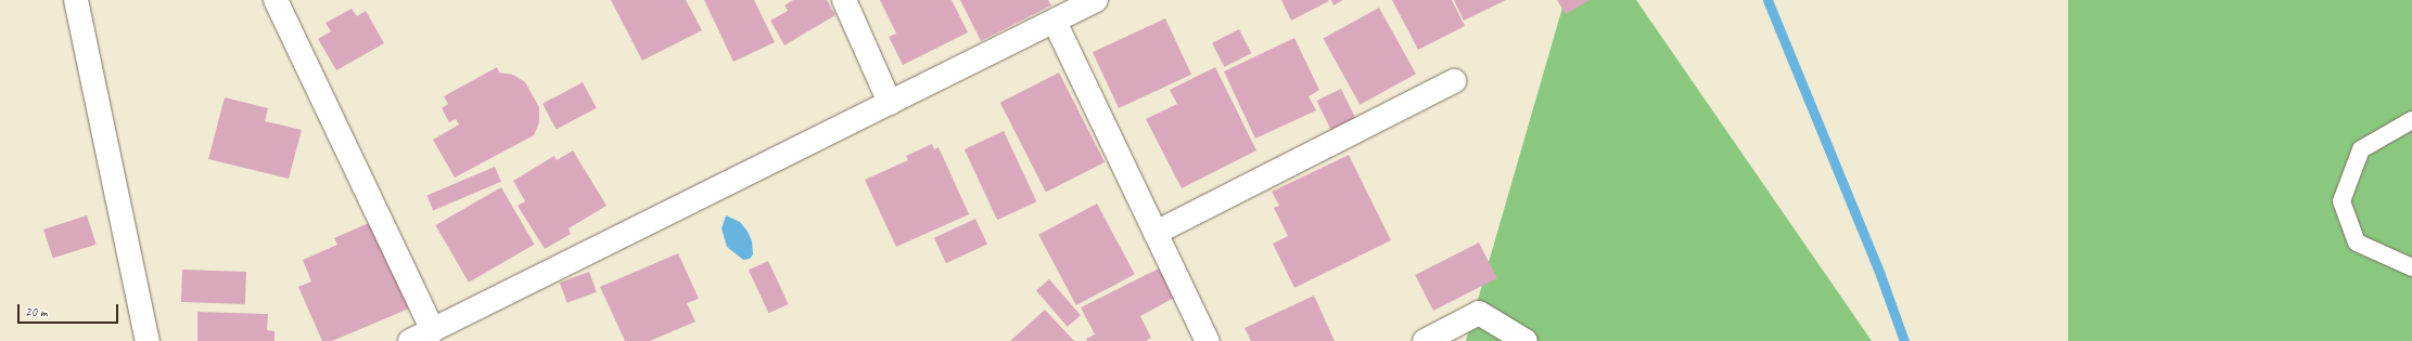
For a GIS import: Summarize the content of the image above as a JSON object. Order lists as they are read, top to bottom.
{
  "scale_bar": "20 m"
}
